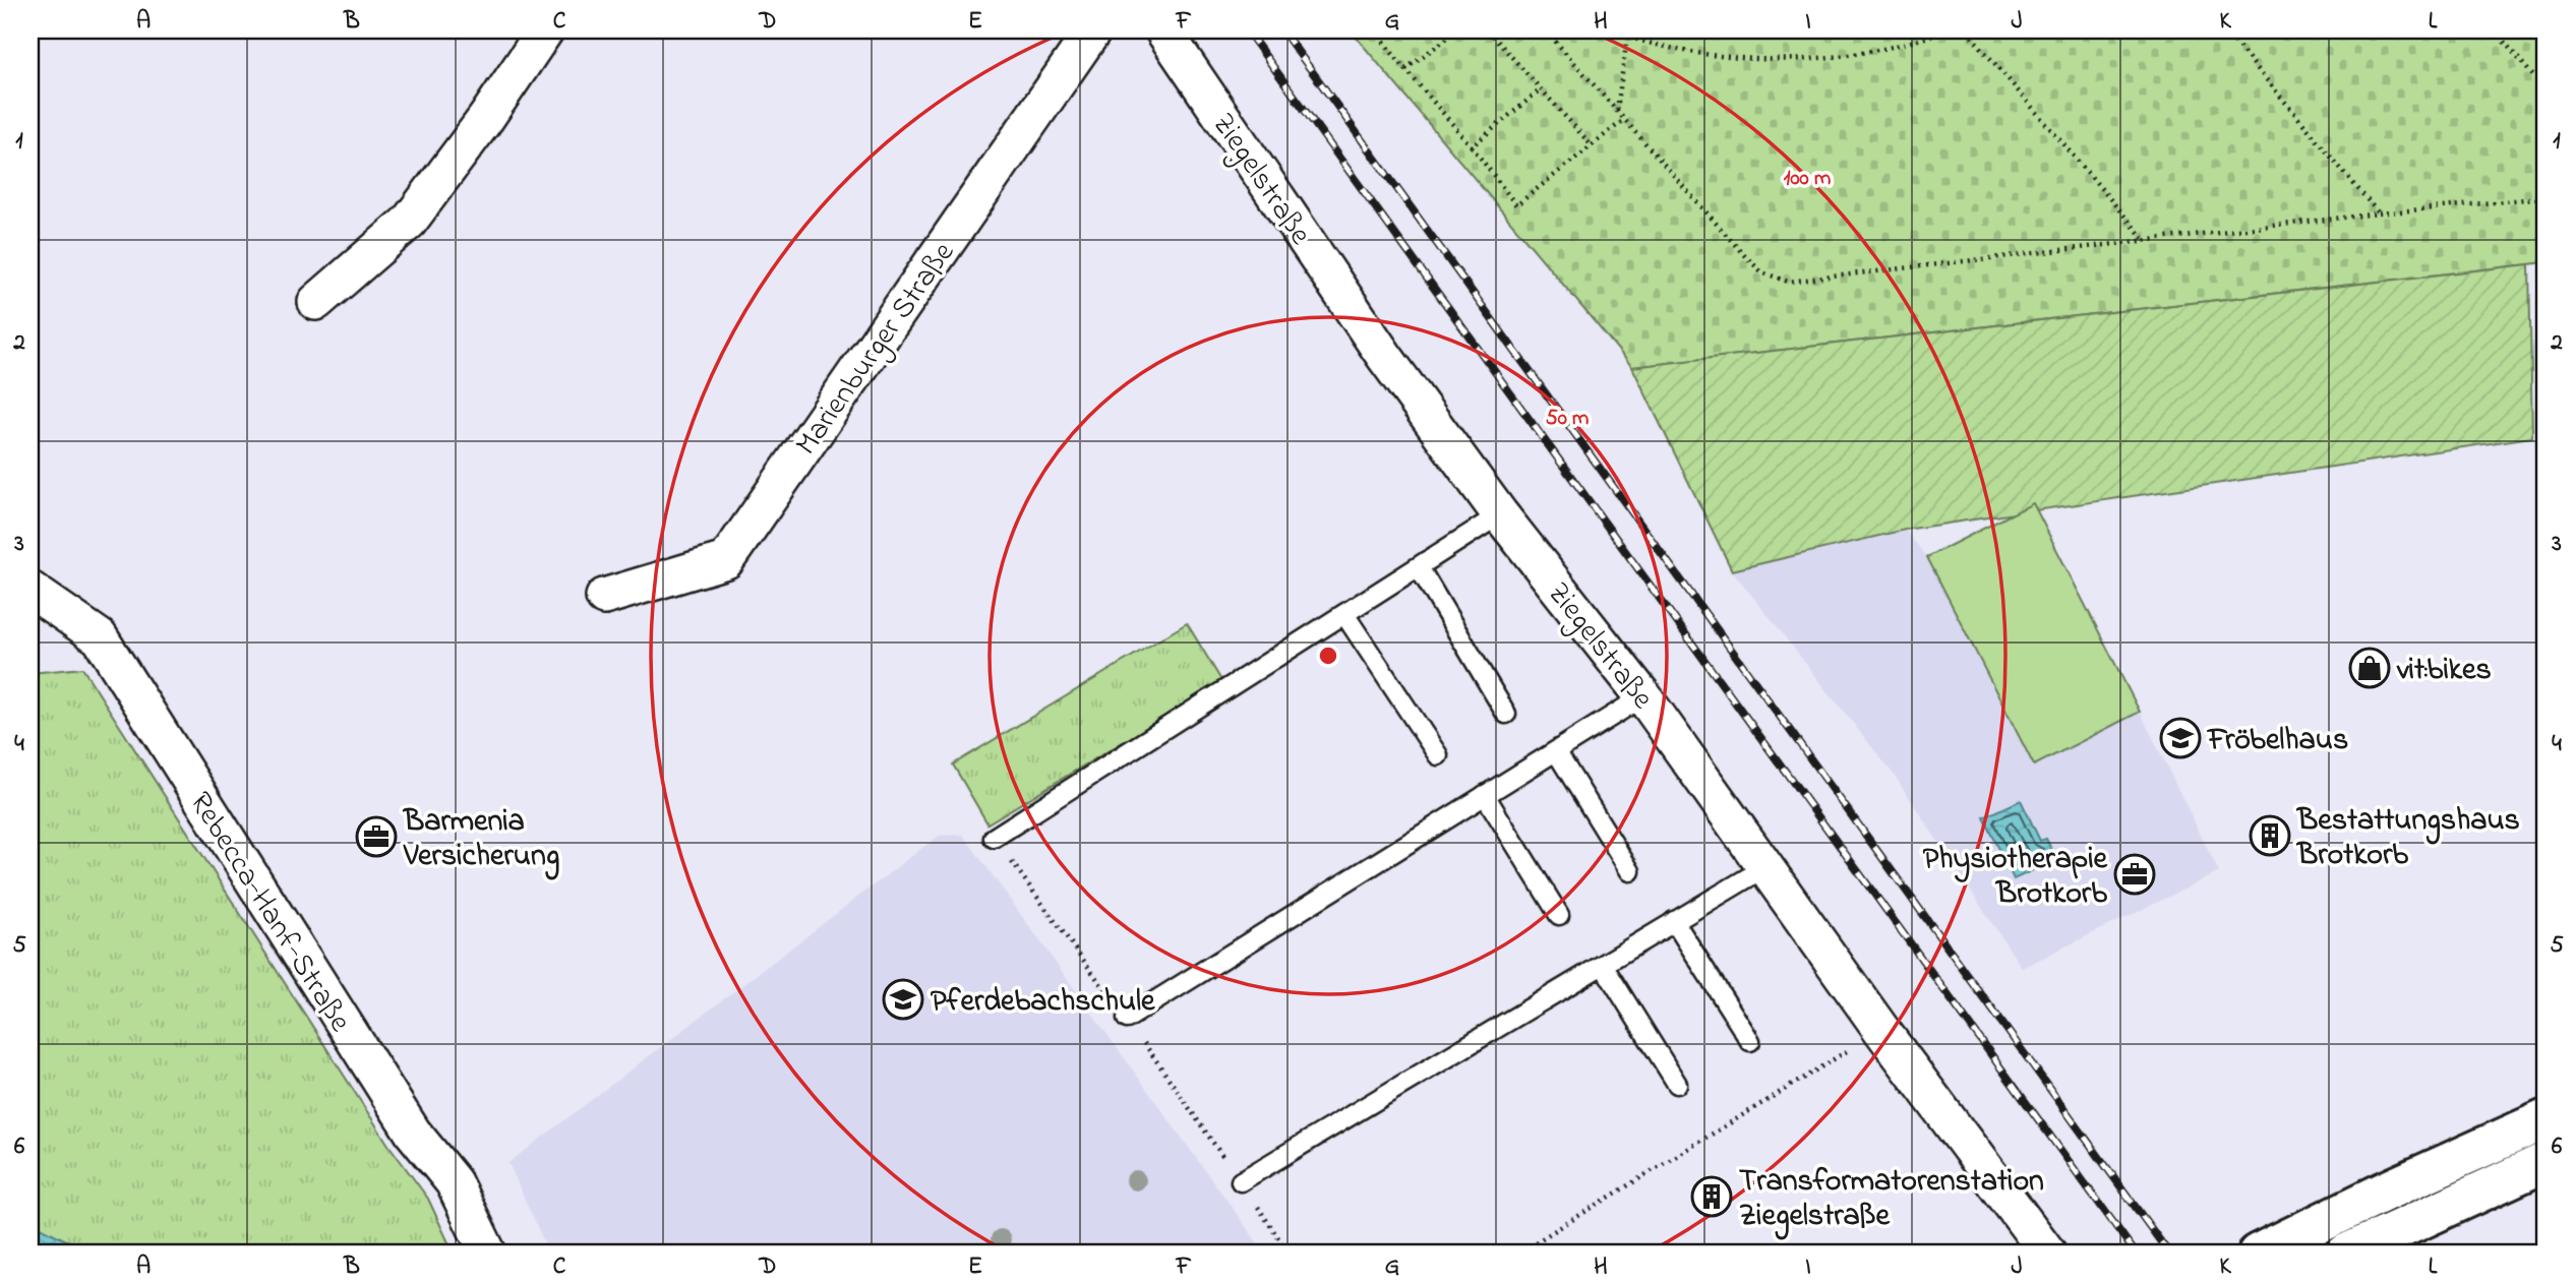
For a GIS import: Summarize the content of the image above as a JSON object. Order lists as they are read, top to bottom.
{
  "streets": {
    "street": ["Ziegelstraße", "Marienburger Straße", "Rebecca-Hanf-Straße"]
  },
  "places": {
    "shop": ["vit:bikes"],
    "school or university": ["Fröbelhaus", "Pferdebachschule"],
    "building": ["Bestattungshaus Brotkorb", "Transformatorenstation Ziegelstraße"],
    "office": ["Barmenia Versicherung", "Physiotherapie Brotkorb"]
  },
  "grid": {
    "columns": [
      "A",
      "B",
      "C",
      "D",
      "E",
      "F",
      "G",
      "H",
      "I",
      "J",
      "K",
      "L"
    ],
    "rows": [
      "1",
      "2",
      "3",
      "4",
      "5",
      "6"
    ]
  },
  "rings": ["100 m", "50 m"]
}
